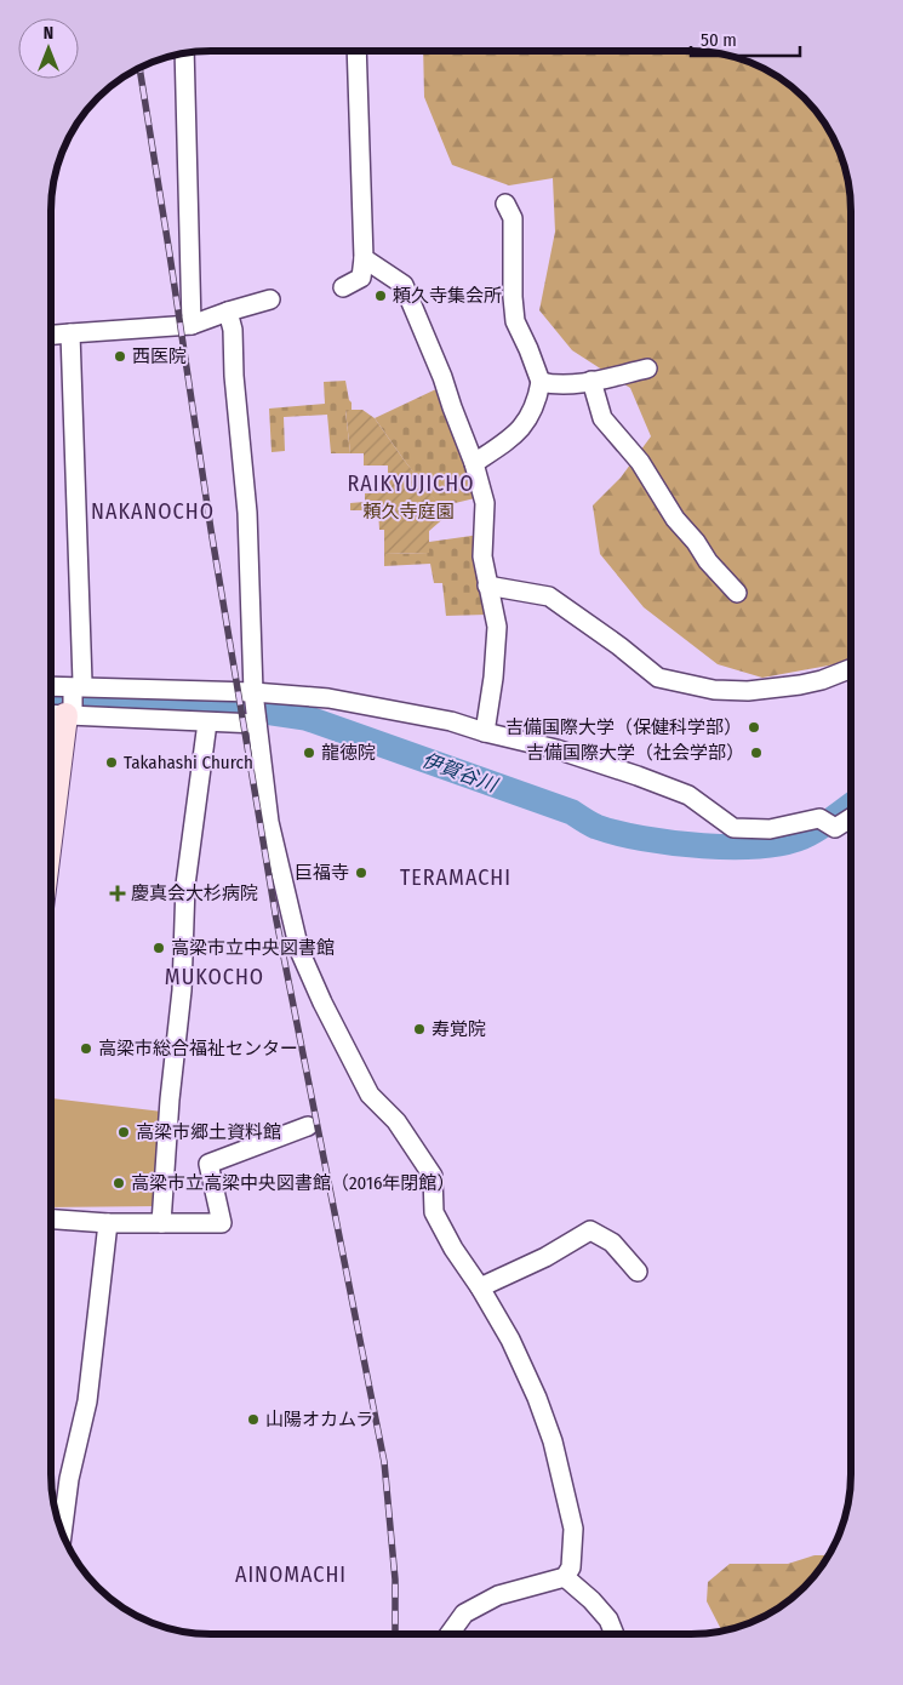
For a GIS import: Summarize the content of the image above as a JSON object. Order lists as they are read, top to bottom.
{
  "districts": [
    "RAIKYUJICHO",
    "NAKANOCHO",
    "TERAMACHI",
    "MUKOCHO",
    "AINOMACHI"
  ],
  "water": ["伊賀谷川"],
  "parks": ["頼久寺庭園"],
  "places": {
    "other": [
      "頼久寺集会所",
      "西医院",
      "吉備国際大学（保健科学部）",
      "龍徳院",
      "吉備国際大学（社会学部）",
      "Takahashi Church",
      "巨福寺",
      "高梁市立中央図書館",
      "寿覚院",
      "高梁市総合福祉センター",
      "高梁市郷土資料館",
      "高梁市立高梁中央図書館（2016年閉館）",
      "山陽オカムラ"
    ],
    "health": ["慶真会大杉病院"]
  },
  "scale_bar": "50 m",
  "north": "top"
}
